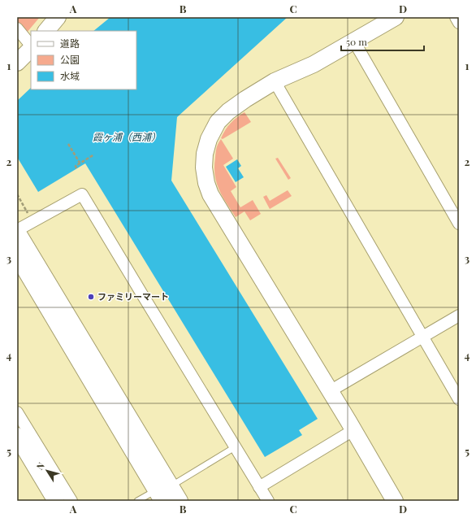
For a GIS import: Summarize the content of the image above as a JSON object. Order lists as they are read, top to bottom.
{
  "water": ["霞ヶ浦（西浦）"],
  "places": ["ファミリーマート"],
  "legend": ["道路", "公園", "水域"],
  "scale_bar": "50 m",
  "north": "top left",
  "grid": {
    "columns": [
      "A",
      "B",
      "C",
      "D"
    ],
    "rows": [
      "1",
      "2",
      "3",
      "4",
      "5"
    ]
  }
}
